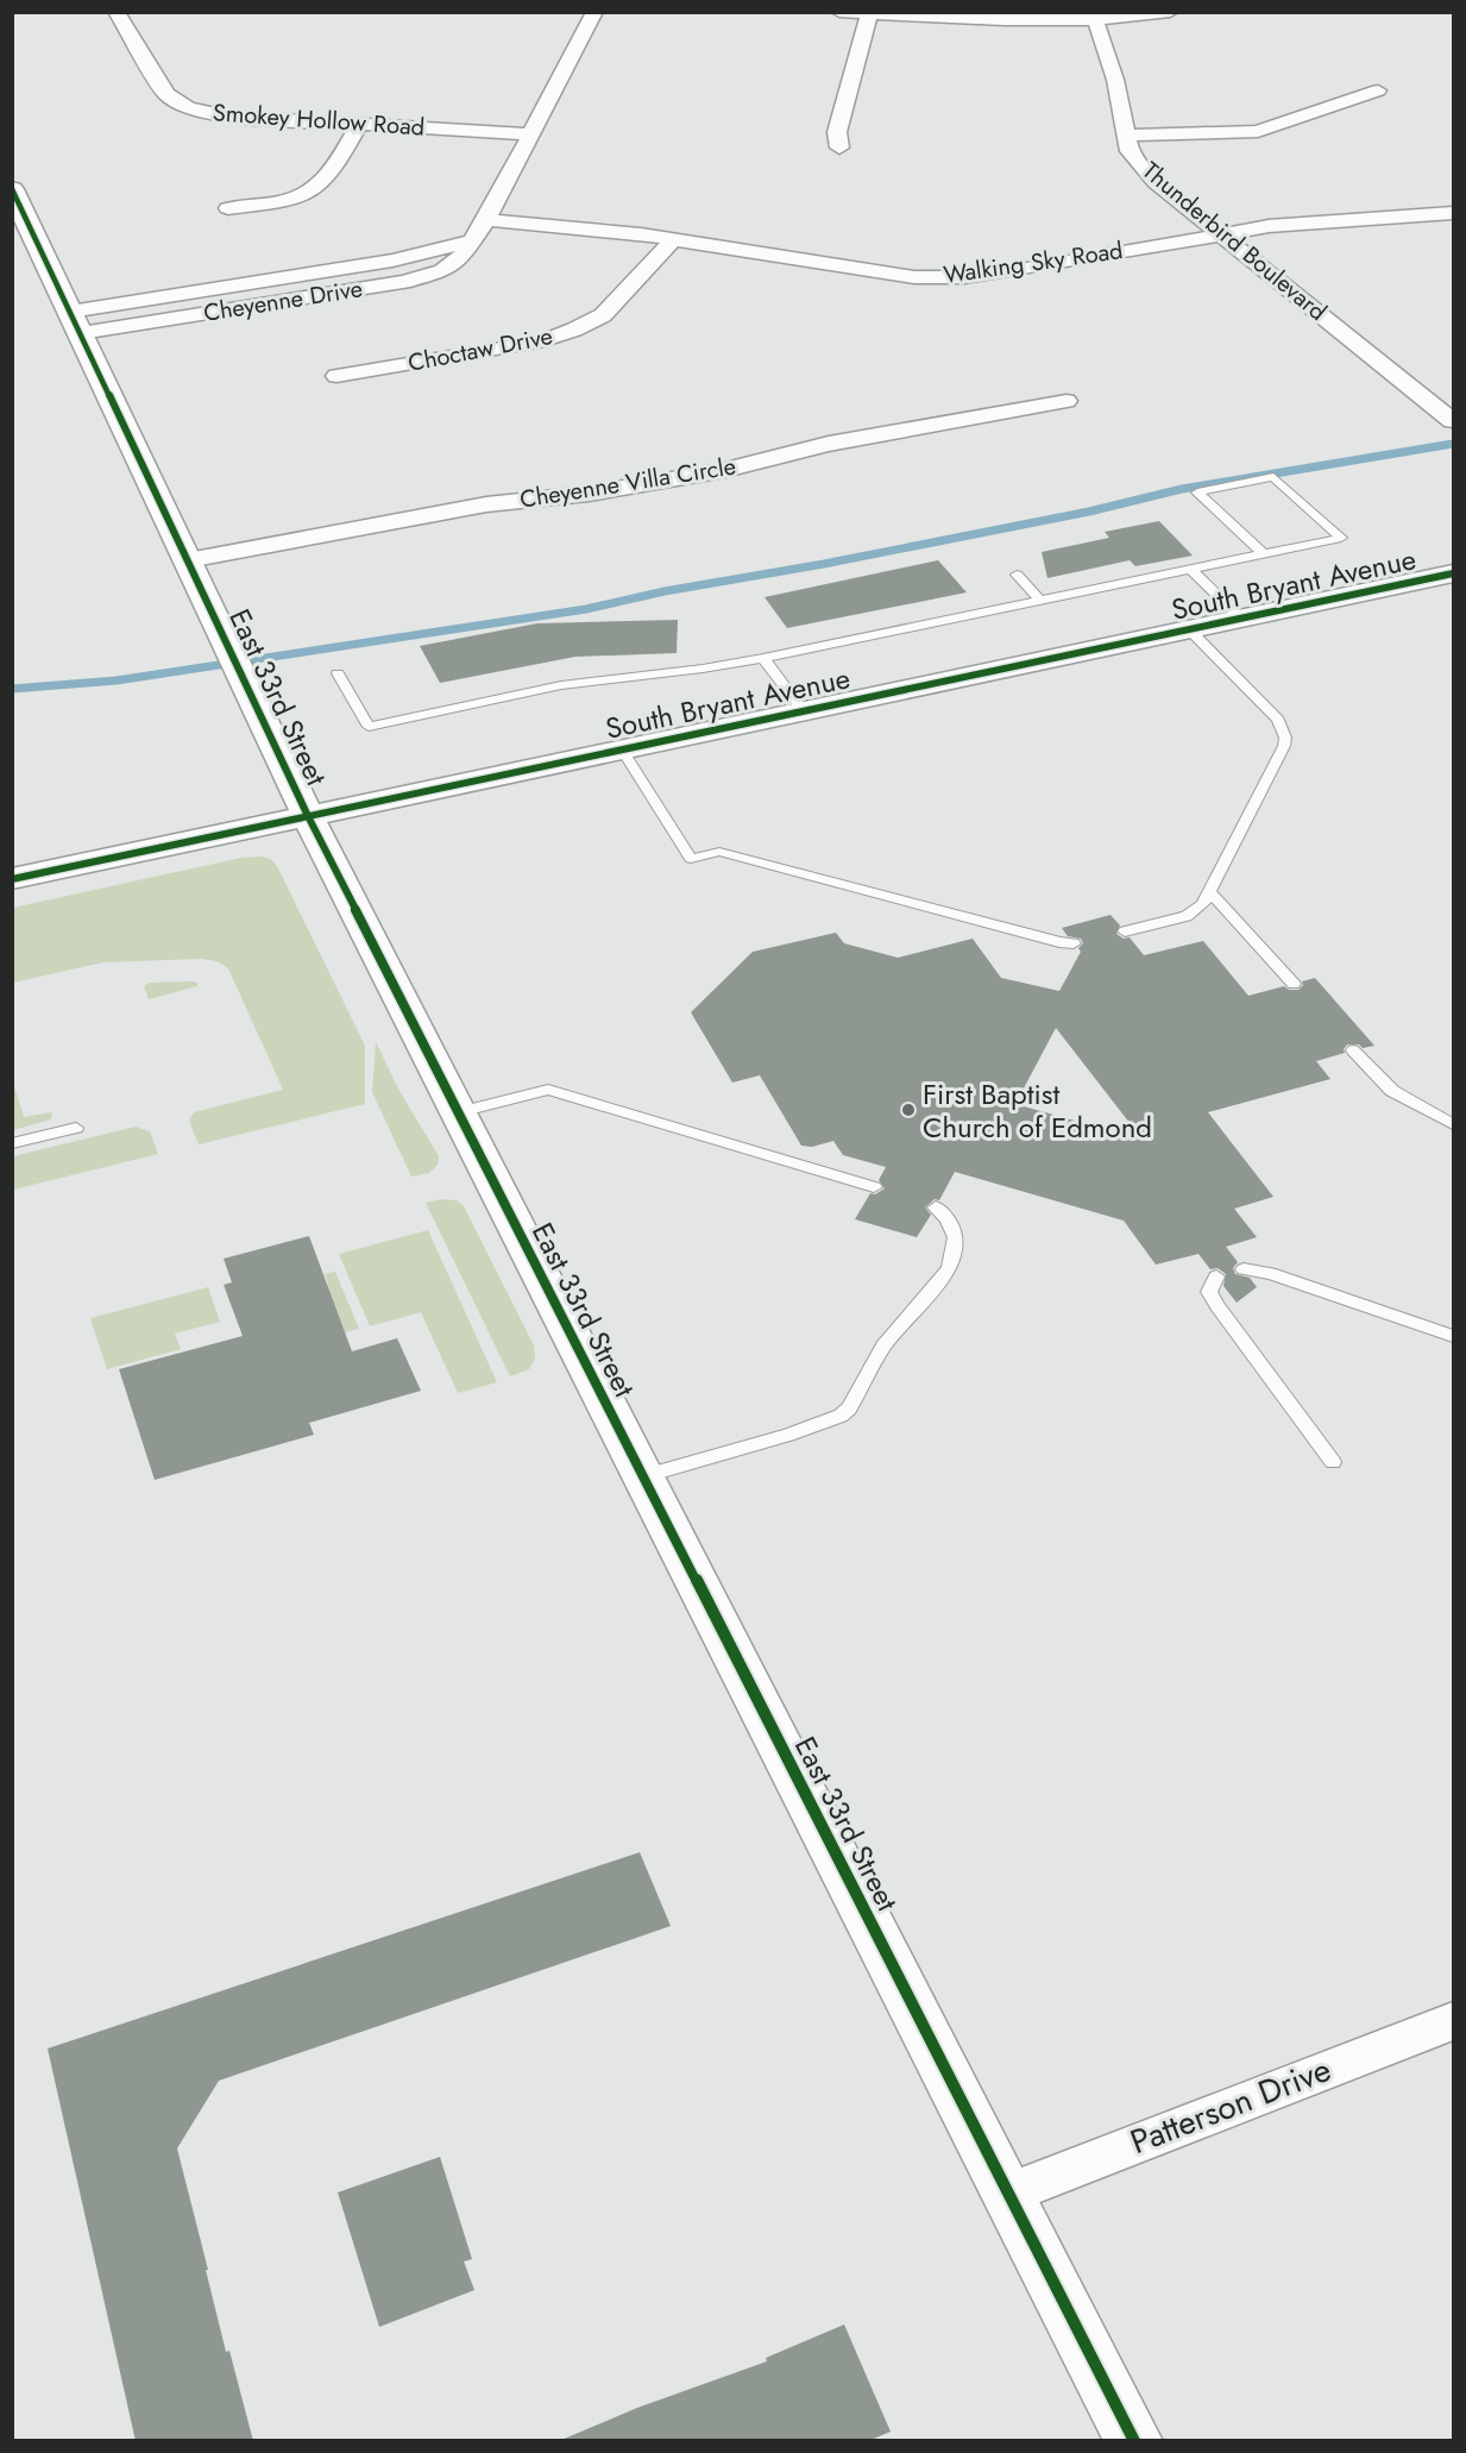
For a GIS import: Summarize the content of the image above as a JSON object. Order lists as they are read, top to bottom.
{
  "streets": {
    "street": [
      "Smokey Hollow Road",
      "Thunderbird Boulevard",
      "Walking Sky Road",
      "Cheyenne Drive",
      "Choctaw Drive",
      "Cheyenne Villa Circle",
      "South Bryant Avenue",
      "East 33rd Street",
      "Patterson Drive"
    ]
  },
  "crossings": [
    ["Smokey Hollow Road", "Cheyenne Drive"],
    ["Thunderbird Boulevard", "Walking Sky Road"],
    ["Walking Sky Road", "Cheyenne Drive"],
    ["Walking Sky Road", "Choctaw Drive"],
    ["Cheyenne Drive", "East 33rd Street"],
    ["Cheyenne Villa Circle", "East 33rd Street"],
    ["South Bryant Avenue", "East 33rd Street"],
    ["East 33rd Street", "Patterson Drive"]
  ],
  "places": ["First Baptist Church of Edmond"]
}
